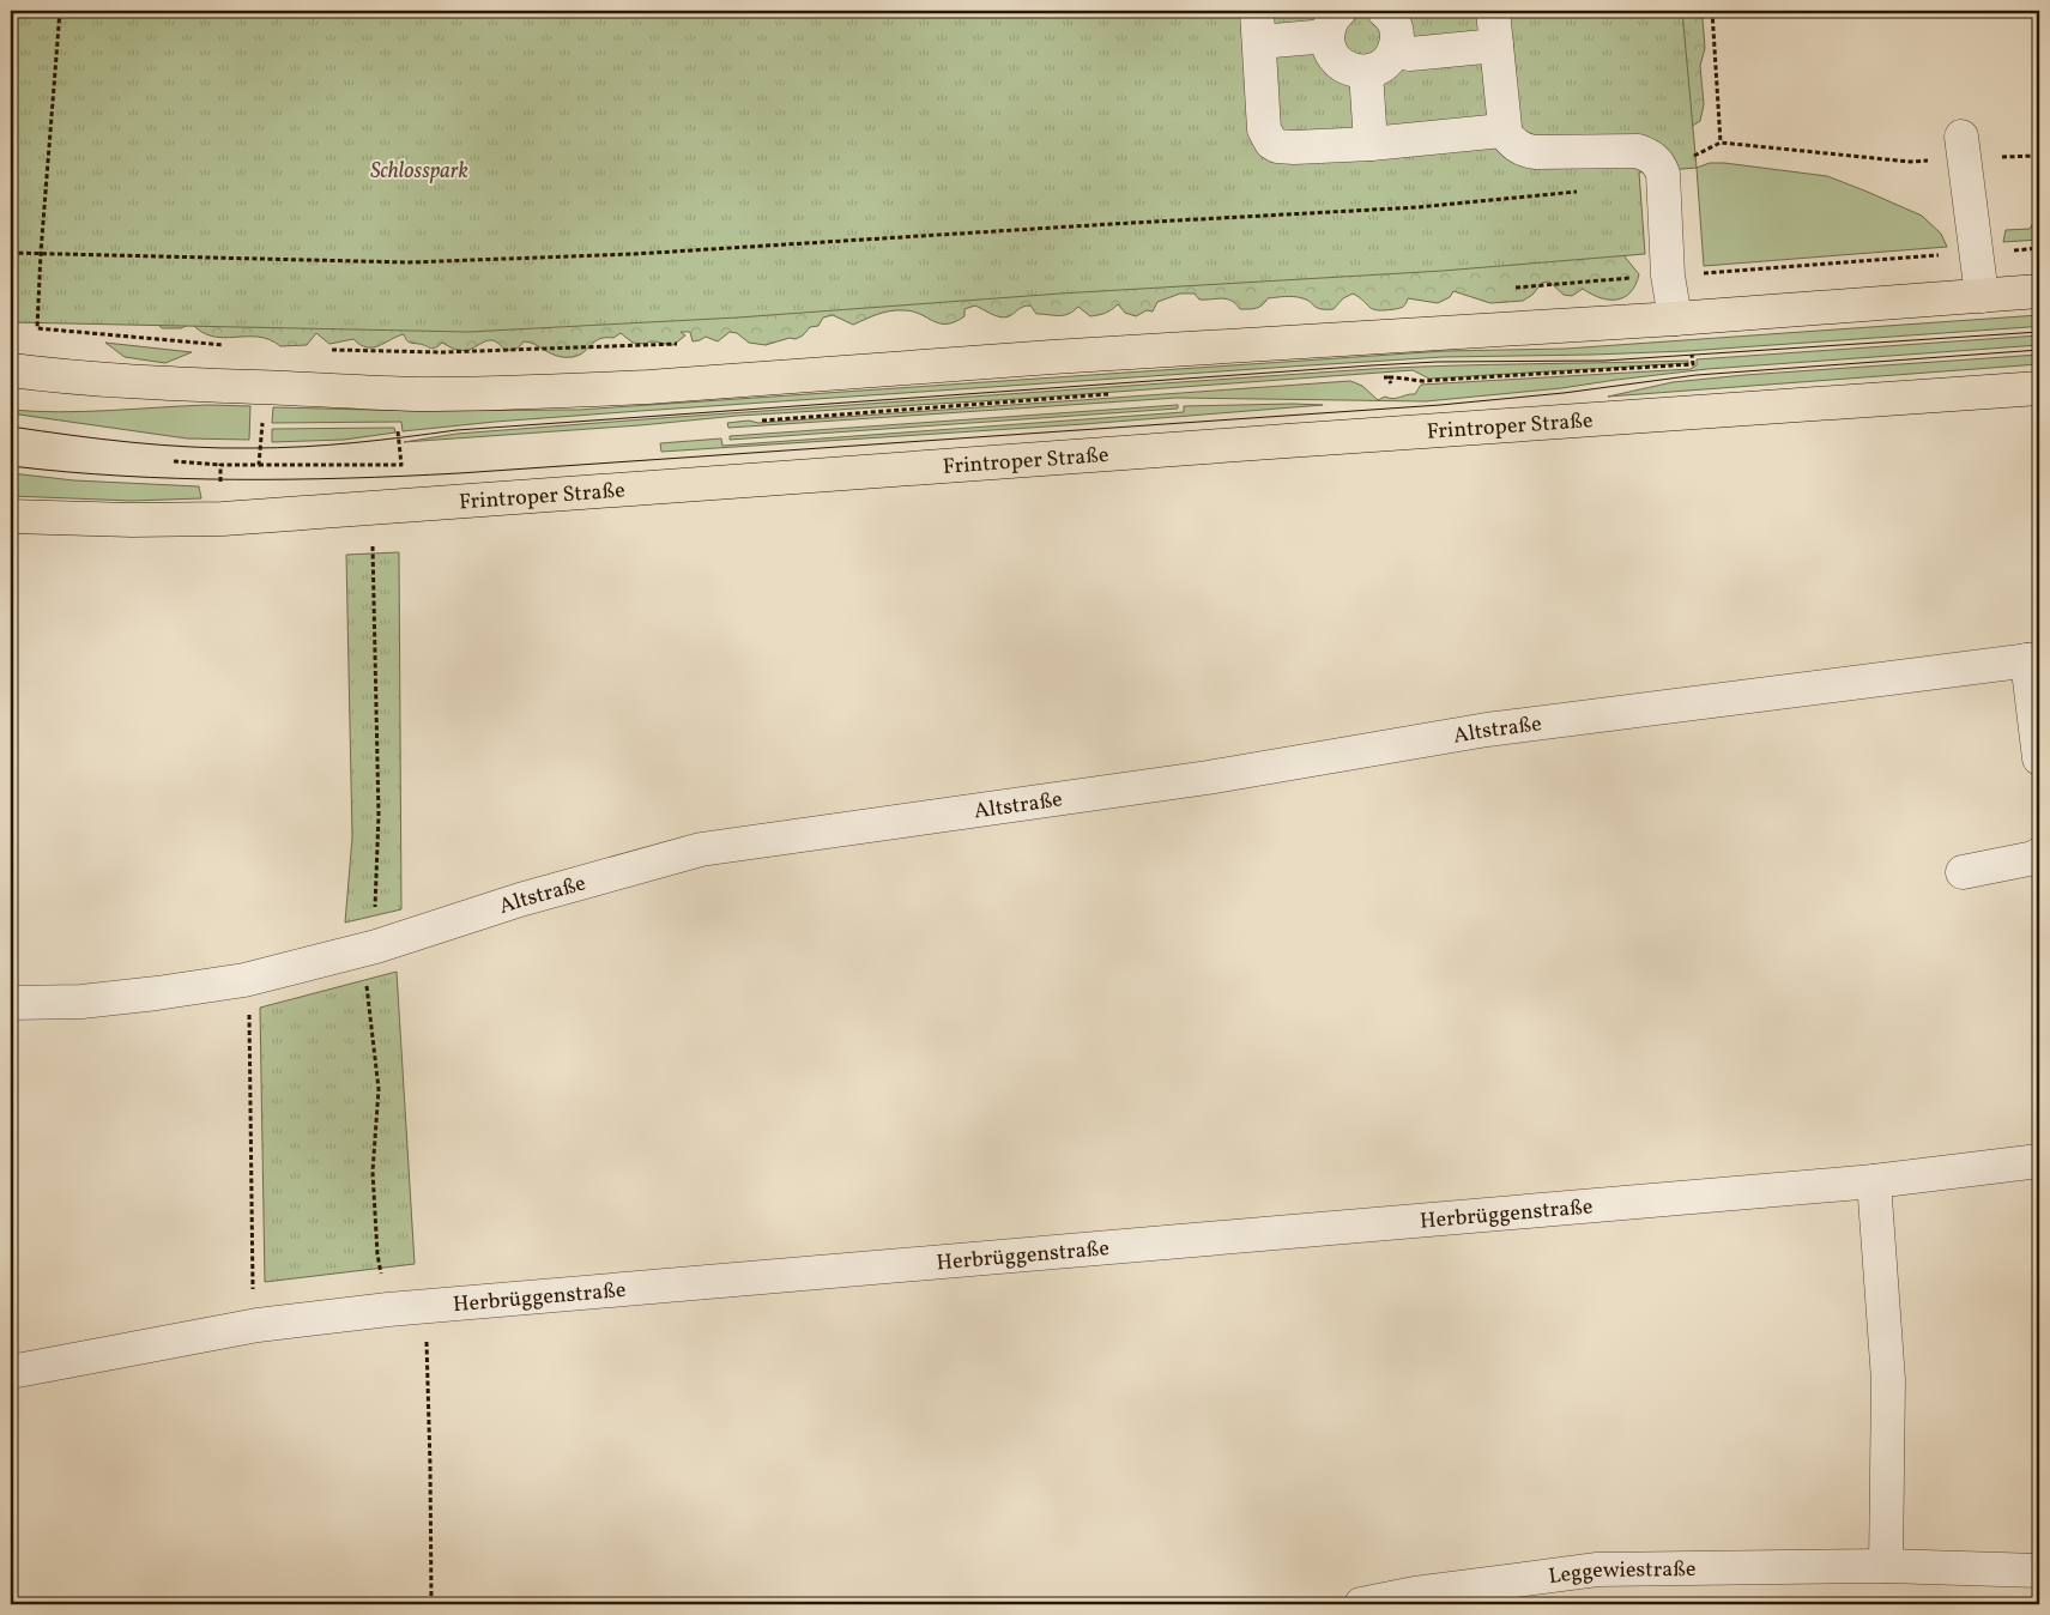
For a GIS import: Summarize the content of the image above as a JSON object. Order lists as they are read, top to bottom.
{
  "streets": {
    "main road": ["Frintroper Straße"],
    "street": ["Altstraße", "Herbrüggenstraße", "Leggewiestraße"]
  },
  "parks": ["Schlosspark"]
}
